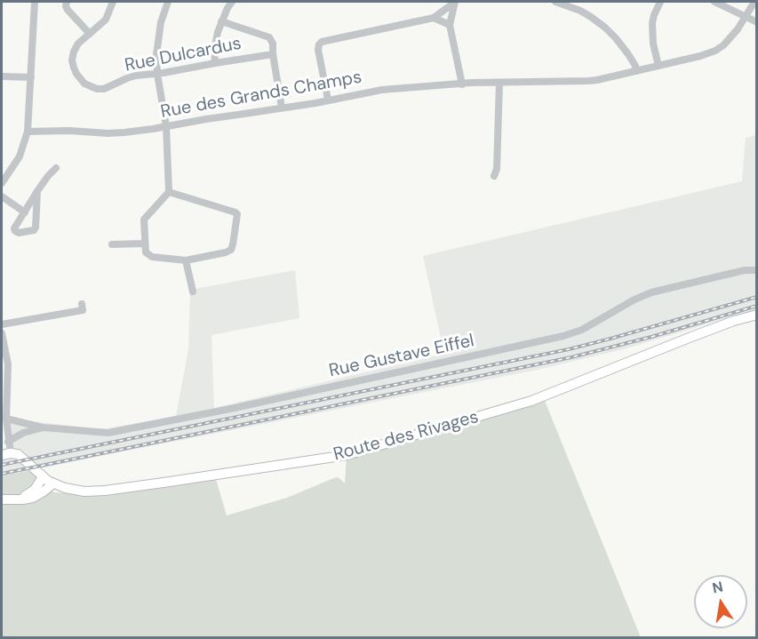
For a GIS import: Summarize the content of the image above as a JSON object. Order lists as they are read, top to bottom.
{
  "streets": {
    "main road": ["Route des Rivages"],
    "street": ["Rue Dulcardus", "Rue des Grands Champs", "Rue Gustave Eiffel"]
  },
  "north": "top"
}
